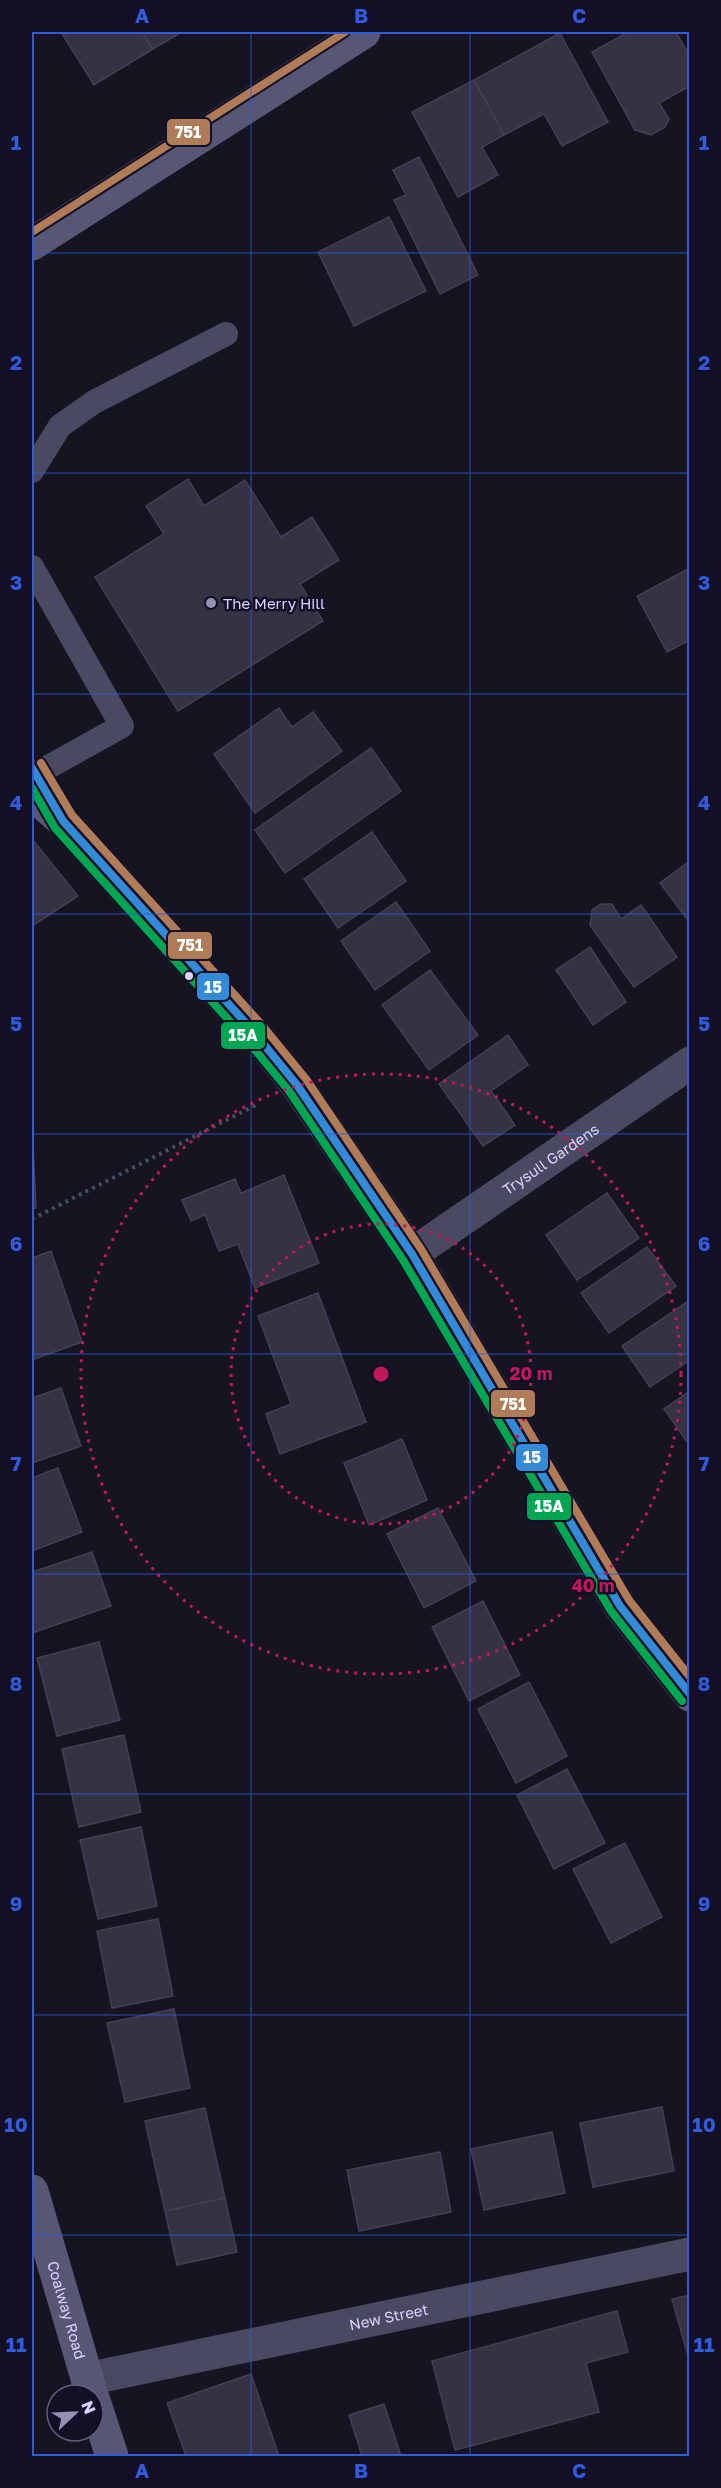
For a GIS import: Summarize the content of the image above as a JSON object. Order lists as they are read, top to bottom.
{
  "streets": {
    "street": ["Trysull Gardens", "Coalway Road", "New Street"]
  },
  "places": ["The Merry Hill"],
  "lines": ["transit line 751", "transit line 15", "transit line 15A"],
  "north": "top right",
  "grid": {
    "columns": ["A", "B", "C"],
    "rows": [
      "1",
      "2",
      "3",
      "4",
      "5",
      "6",
      "7",
      "8",
      "9",
      "10",
      "11"
    ]
  },
  "rings": ["20 m", "40 m"]
}
